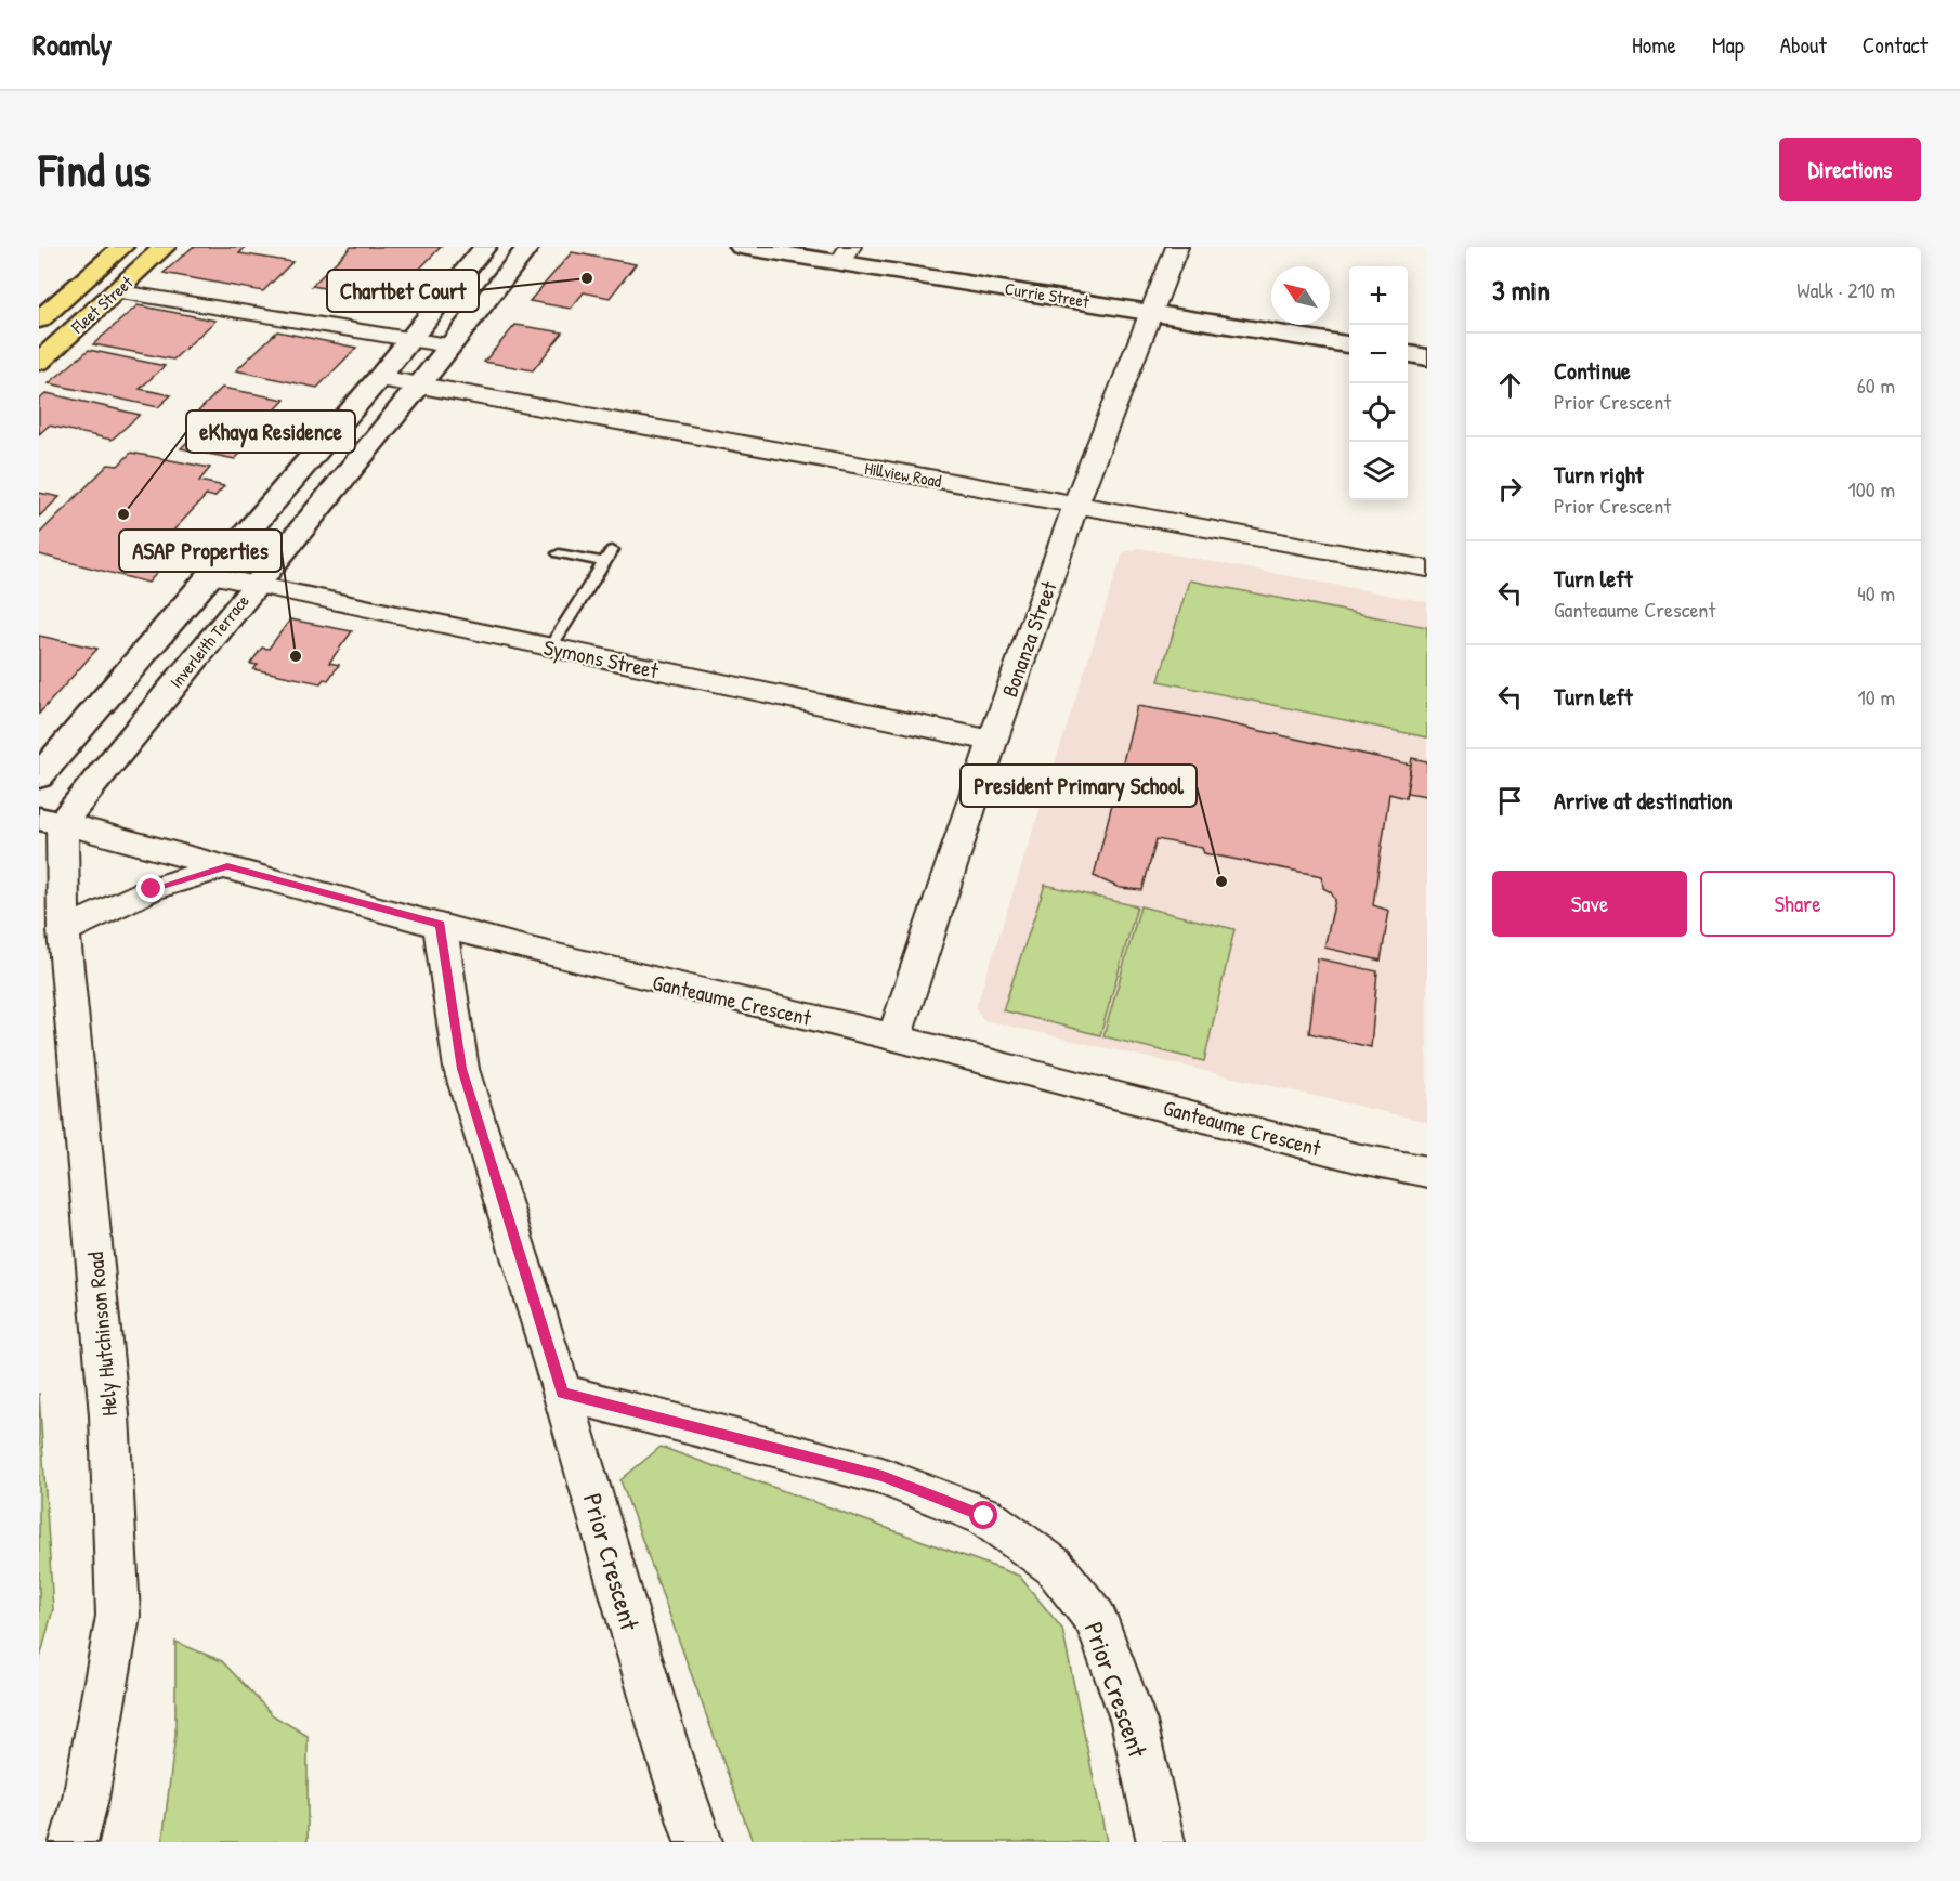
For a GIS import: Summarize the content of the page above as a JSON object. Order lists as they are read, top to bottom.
{
  "streets": {
    "main road": ["Fleet Street"],
    "street": [
      "Currie Street",
      "Hillview Road",
      "Bonanza Street",
      "Inverleith Terrace",
      "Symons Street",
      "Ganteaume Crescent",
      "Hely Hutchinson Road",
      "Prior Crescent"
    ]
  },
  "crossings": [
    ["Currie Street", "Bonanza Street"],
    ["Hillview Road", "Bonanza Street"],
    ["Hillview Road", "Inverleith Terrace"],
    ["Bonanza Street", "Symons Street"],
    ["Bonanza Street", "Ganteaume Crescent"],
    ["Inverleith Terrace", "Symons Street"],
    ["Inverleith Terrace", "Ganteaume Crescent"],
    ["Inverleith Terrace", "Hely Hutchinson Road"],
    ["Ganteaume Crescent", "Hely Hutchinson Road"],
    ["Ganteaume Crescent", "Prior Crescent"]
  ],
  "places": [
    "Chartbet Court",
    "eKhaya Residence",
    "ASAP Properties",
    "President Primary School"
  ],
  "north": "top left",
  "page": {
    "header": "Roamly",
    "nav": [
      "Home",
      "Map",
      "About",
      "Contact"
    ],
    "buttons": [
      "Directions",
      ["Save", "Share"]
    ],
    "title": "Find us",
    "heading": ["3 min", "Walk · 210 m"],
    "map_buttons": ["+", "−"],
    "list": [
      ["Continue", "Prior Crescent", "60 m"],
      ["Turn right", "Prior Crescent", "100 m"],
      ["Turn left", "Ganteaume Crescent", "40 m"],
      ["Turn left", "10 m"],
      "Arrive at destination"
    ]
  }
}
